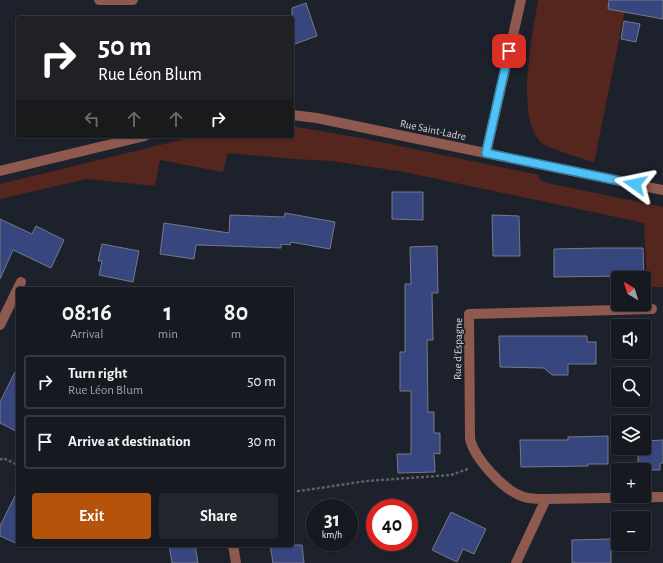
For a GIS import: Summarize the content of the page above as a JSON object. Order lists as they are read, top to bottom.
{
  "streets": {
    "street": ["Rue Saint-Ladre", "Rue d'Espagne"]
  },
  "north": "top left",
  "page": {
    "turn": ["50 m", "Rue Léon Blum"],
    "map_buttons": ["+", "−"],
    "eta": [
      "08:16",
      "Arrival",
      "1",
      "min",
      "80",
      "m"
    ],
    "list": [
      {
        "name": "Turn right",
        "note": "Rue Léon Blum",
        "value": "50 m"
      },
      {
        "name": "Arrive at destination",
        "value": "30 m"
      }
    ],
    "buttons": ["Exit", "Share"],
    "speed": "31 km/h",
    "limit": "40"
  }
}
